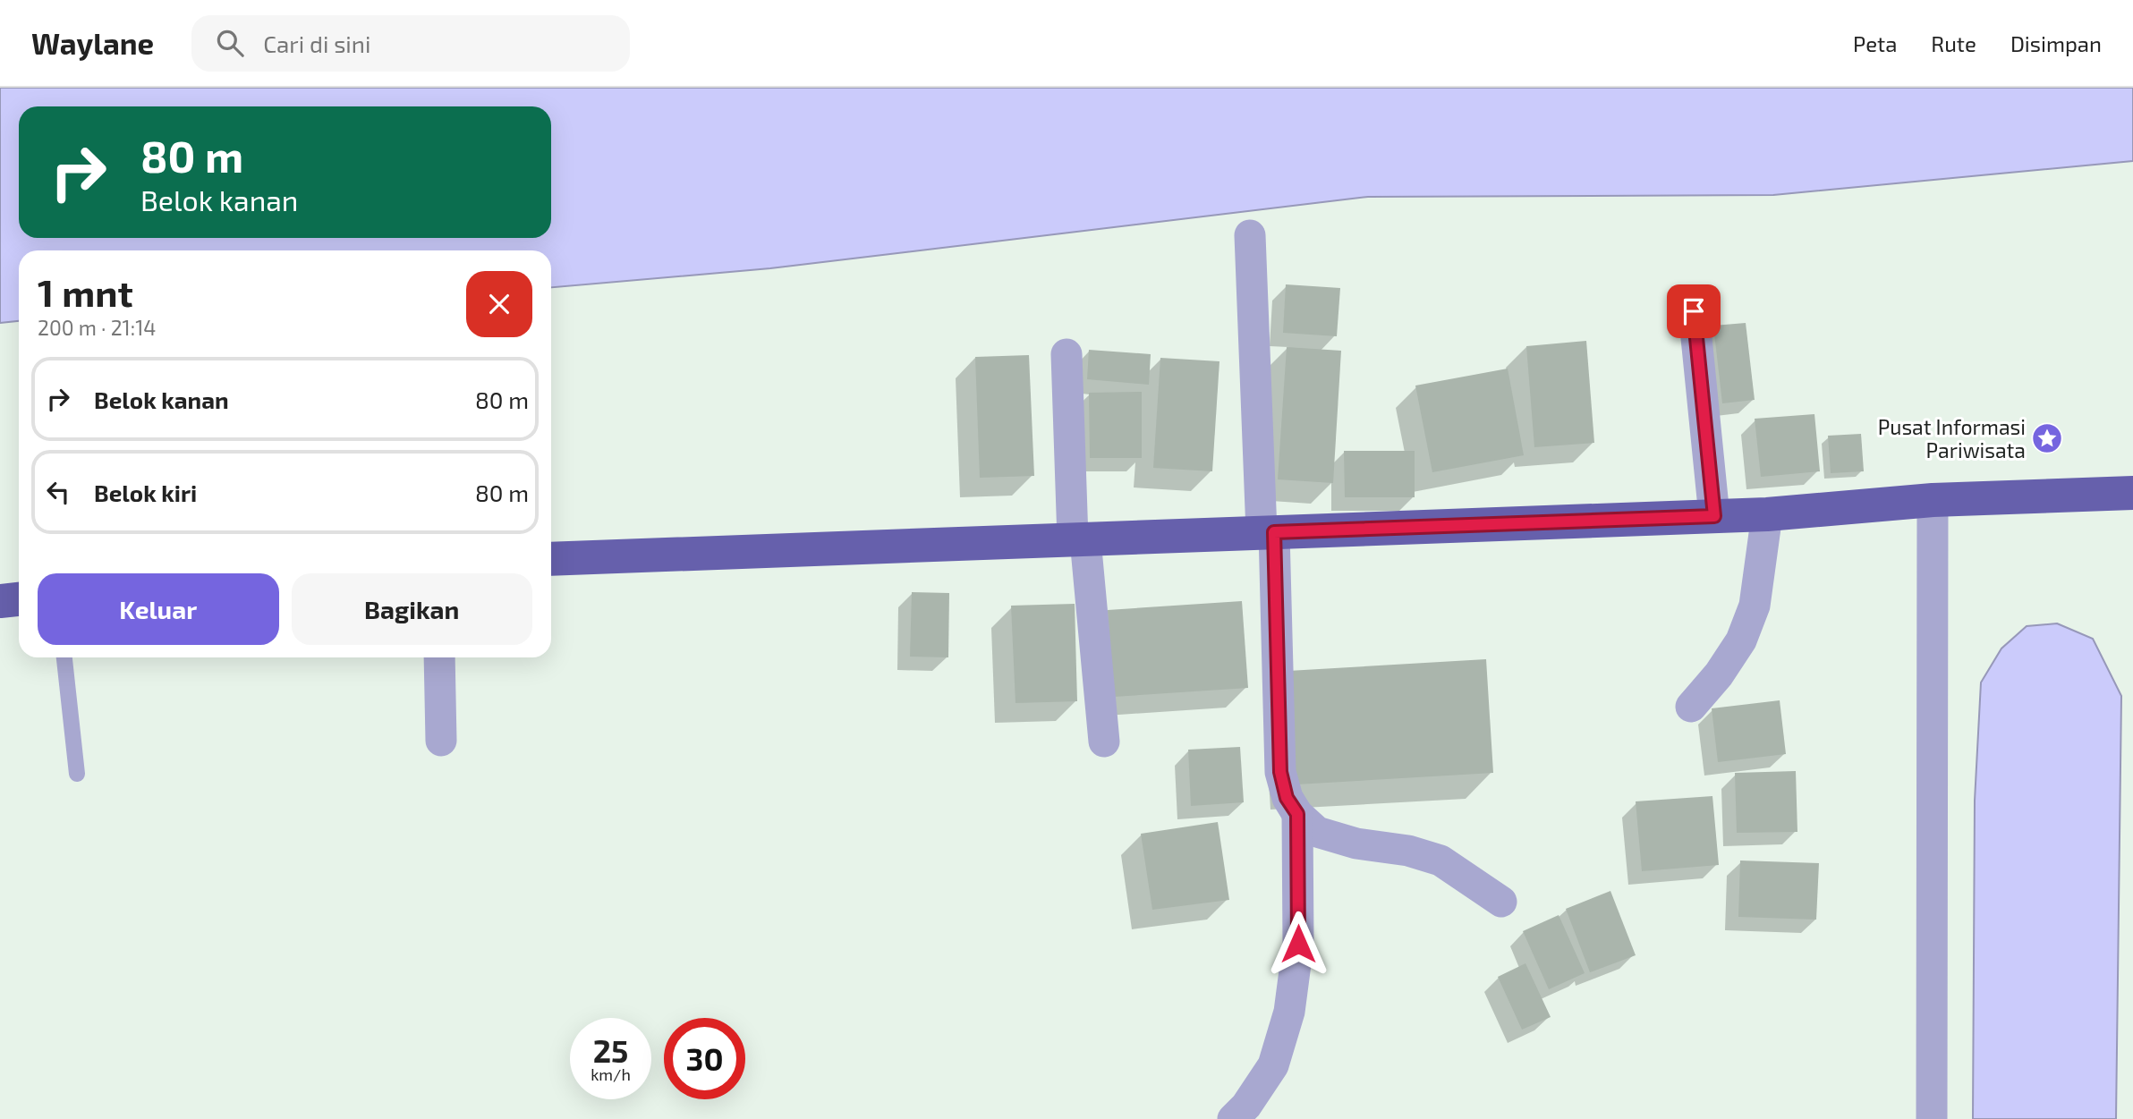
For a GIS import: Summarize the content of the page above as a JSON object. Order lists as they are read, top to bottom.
{
  "places": {
    "place": ["Pusat Informasi Pariwisata"]
  },
  "page": {
    "header": "Waylane",
    "search": "Cari di sini",
    "nav": ["Peta", "Rute", "Disimpan"],
    "turn": ["80 m", "Belok kanan"],
    "heading": ["1 mnt", "200 m · 21:14"],
    "list": [
      {
        "name": "Belok kanan",
        "value": "80 m"
      },
      {
        "name": "Belok kiri",
        "value": "80 m"
      }
    ],
    "buttons": ["Keluar", "Bagikan"],
    "speed": "25 km/h",
    "limit": "30"
  }
}
